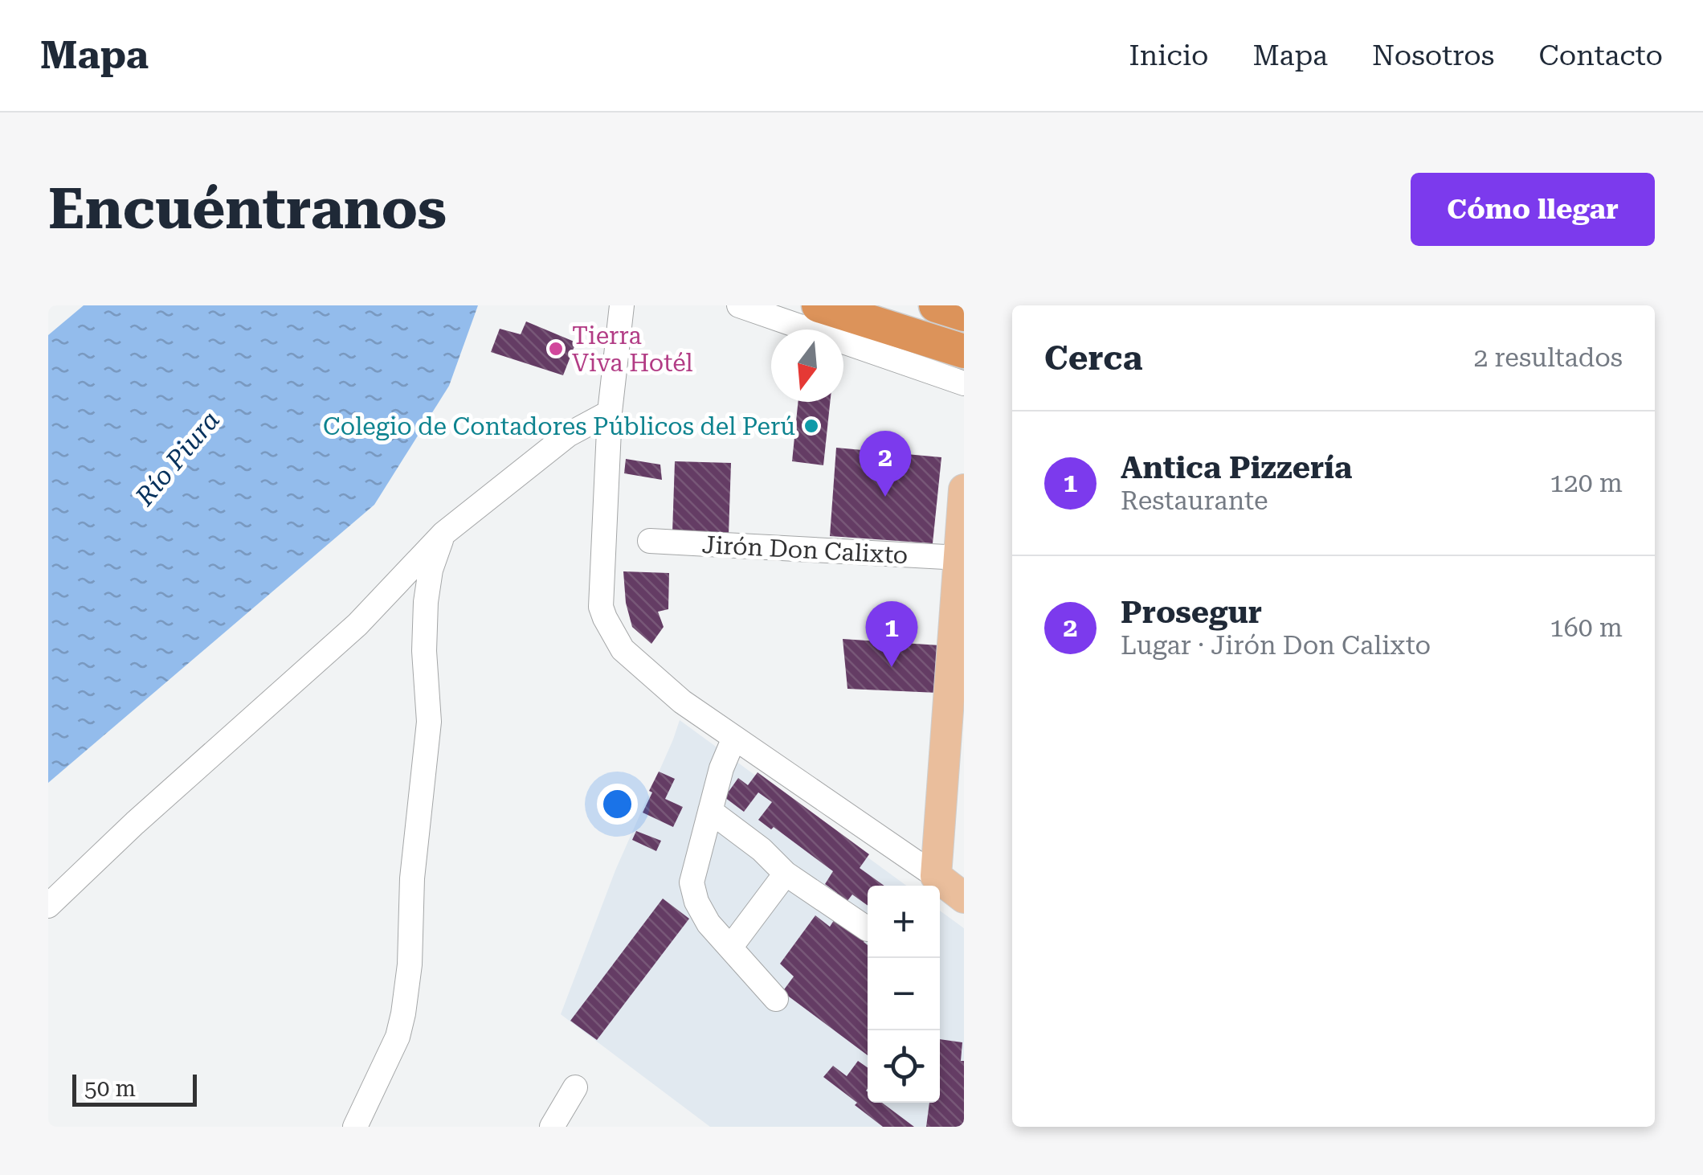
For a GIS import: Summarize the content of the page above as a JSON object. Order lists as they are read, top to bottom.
{
  "streets": {
    "street": ["Jirón Don Calixto"]
  },
  "water": ["Río Piura"],
  "places": ["Tierra Viva Hotél", "Colegio de Contadores Públicos del Perú"],
  "scale_bar": "50 m",
  "north": "bottom",
  "page": {
    "header": "Mapa",
    "nav": [
      "Inicio",
      "Mapa",
      "Nosotros",
      "Contacto"
    ],
    "buttons": "Cómo llegar",
    "title": "Encuéntranos",
    "heading": ["Cerca", "2 resultados"],
    "list": [
      {
        "mark": "1",
        "name": "Antica Pizzería",
        "note": "Restaurante",
        "value": "120 m"
      },
      {
        "mark": "2",
        "name": "Prosegur",
        "note": "Lugar · Jirón Don Calixto",
        "value": "160 m"
      }
    ],
    "pins": ["2", "1"],
    "map_buttons": ["+", "−"],
    "scale": "50 m"
  }
}
